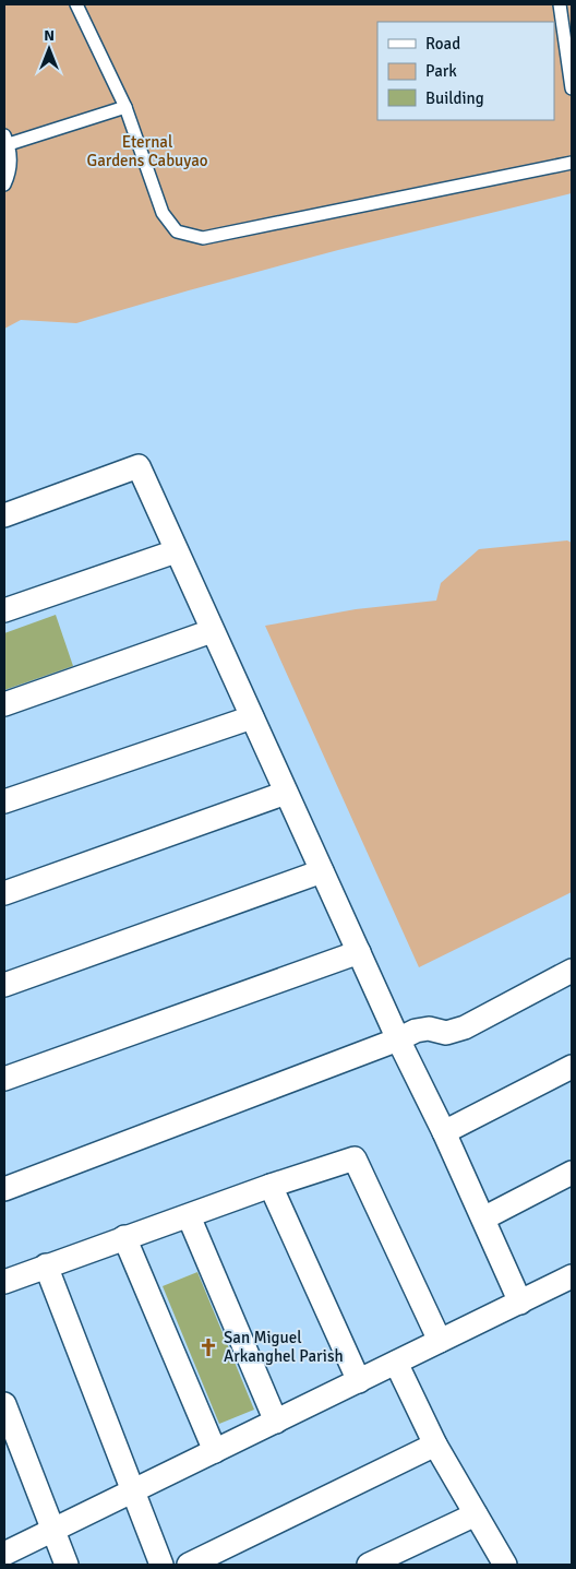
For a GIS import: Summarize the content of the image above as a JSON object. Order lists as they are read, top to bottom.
{
  "parks": ["Eternal Gardens Cabuyao"],
  "places": {
    "church": ["San Miguel Arkanghel Parish"]
  },
  "legend": ["Road", "Park", "Building"],
  "north": "top"
}
